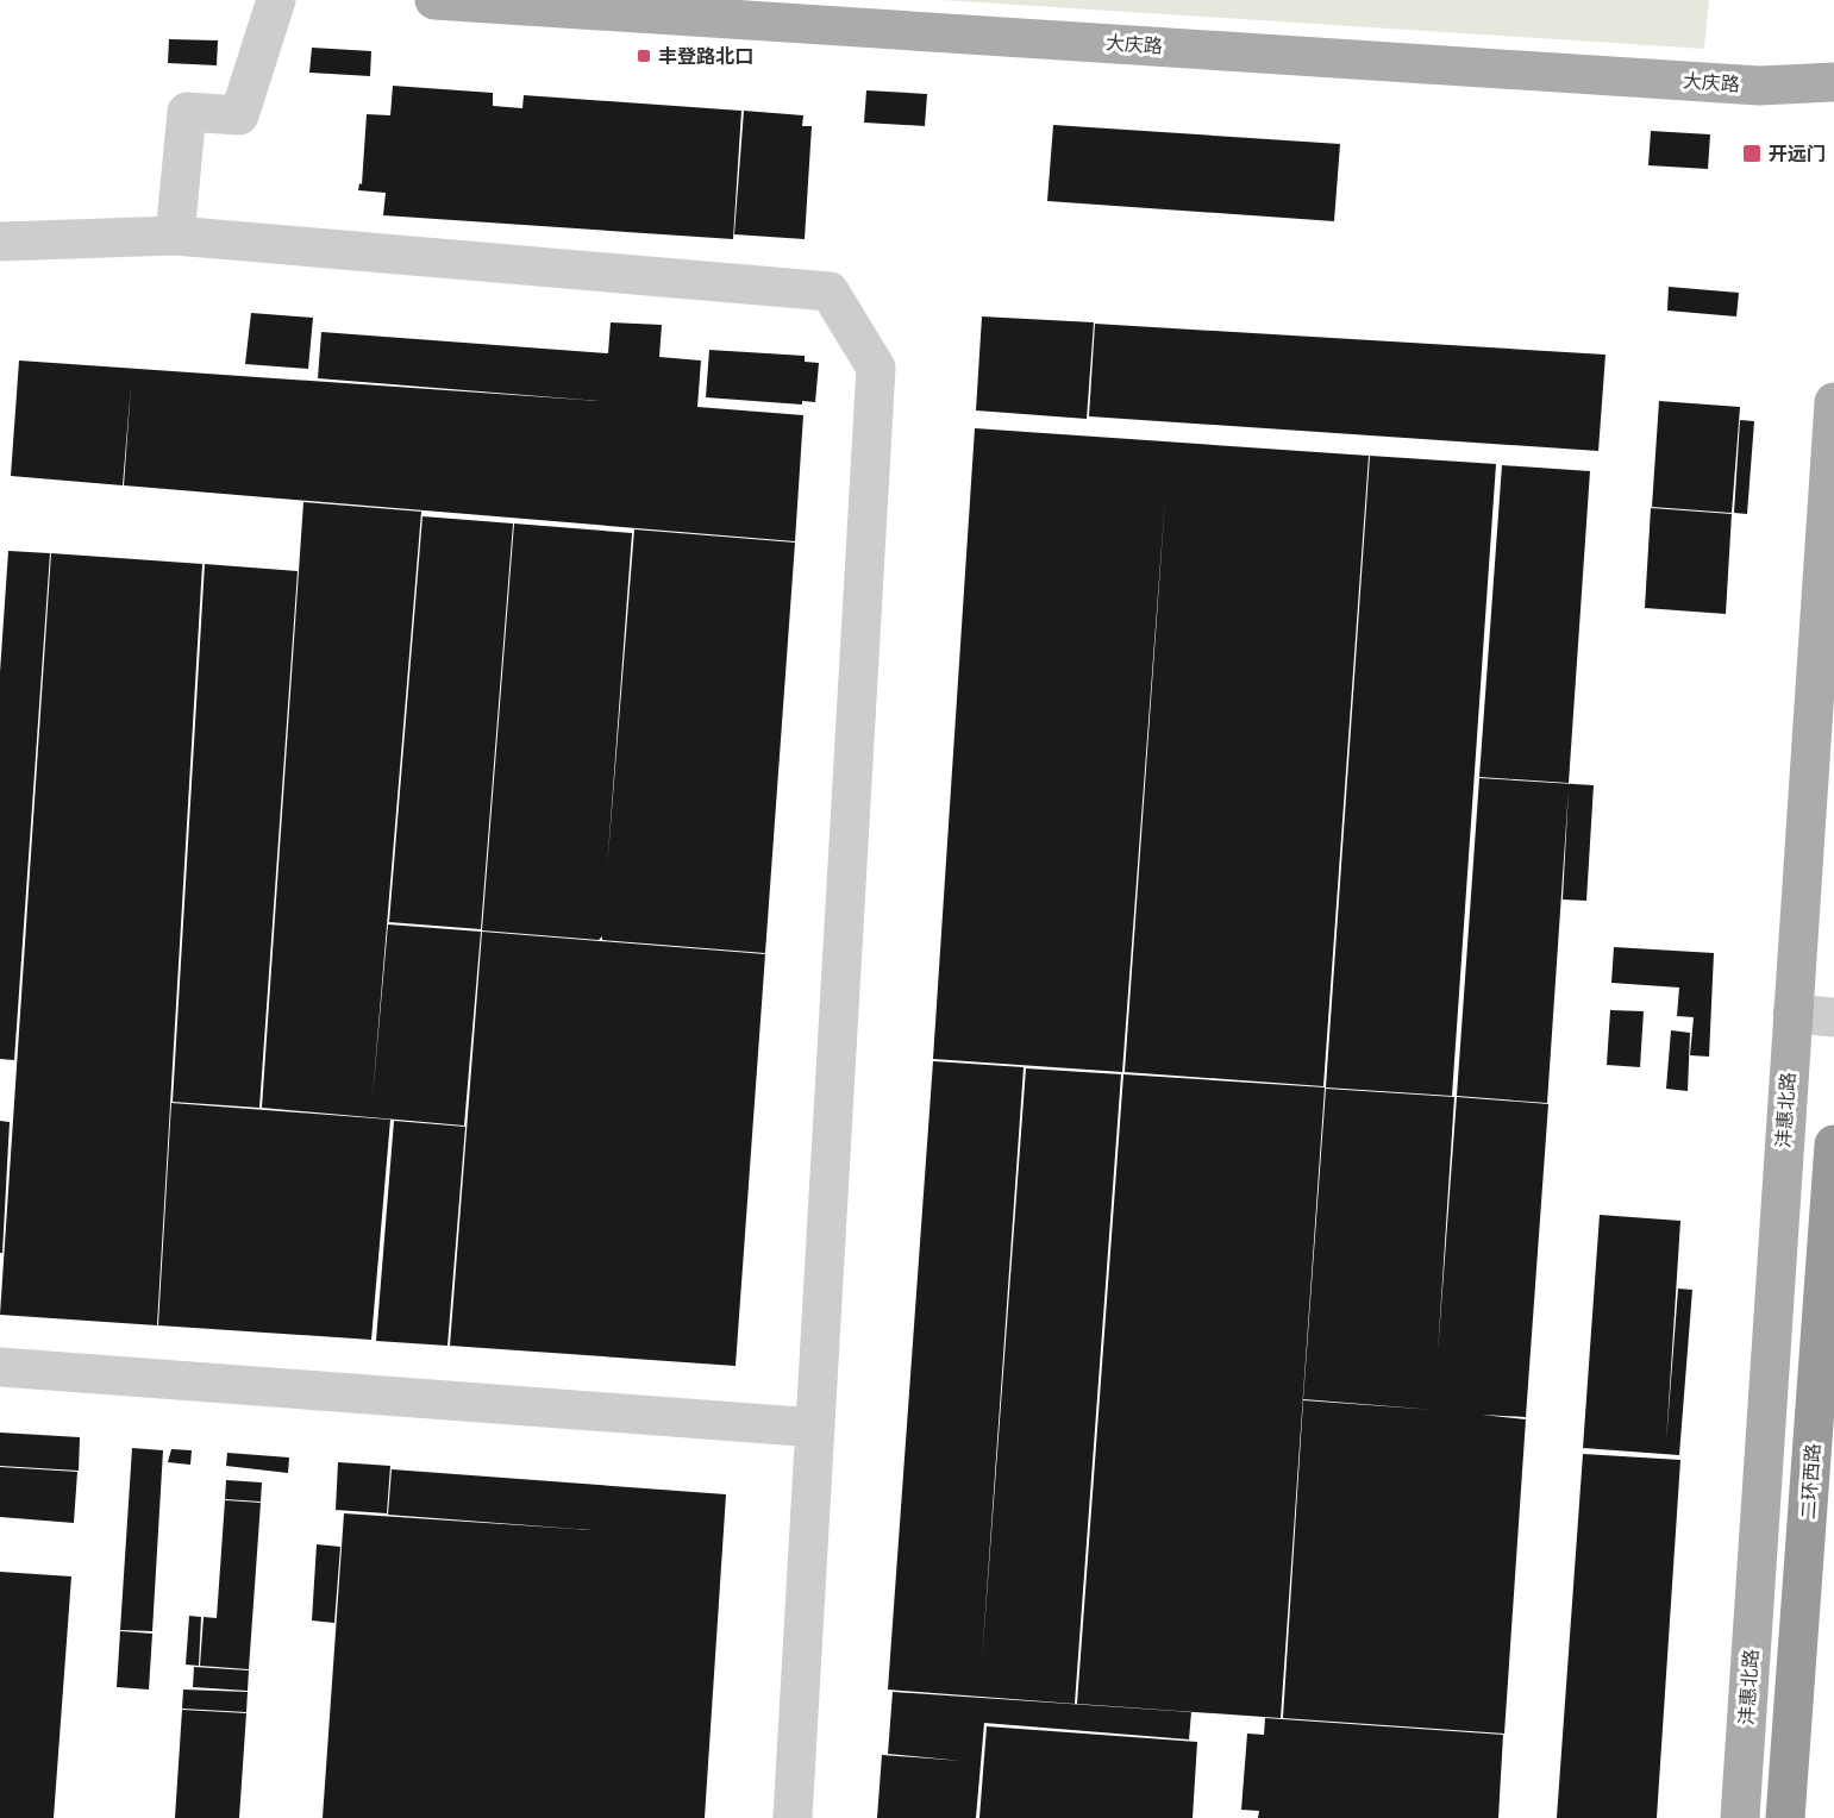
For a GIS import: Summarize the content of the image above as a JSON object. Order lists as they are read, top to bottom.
{
  "streets": {
    "highway": ["二环西路"],
    "main road": ["大庆路", "沣惠北路"]
  },
  "places": {
    "transit": ["丰登路北口", "开远门"]
  }
}
